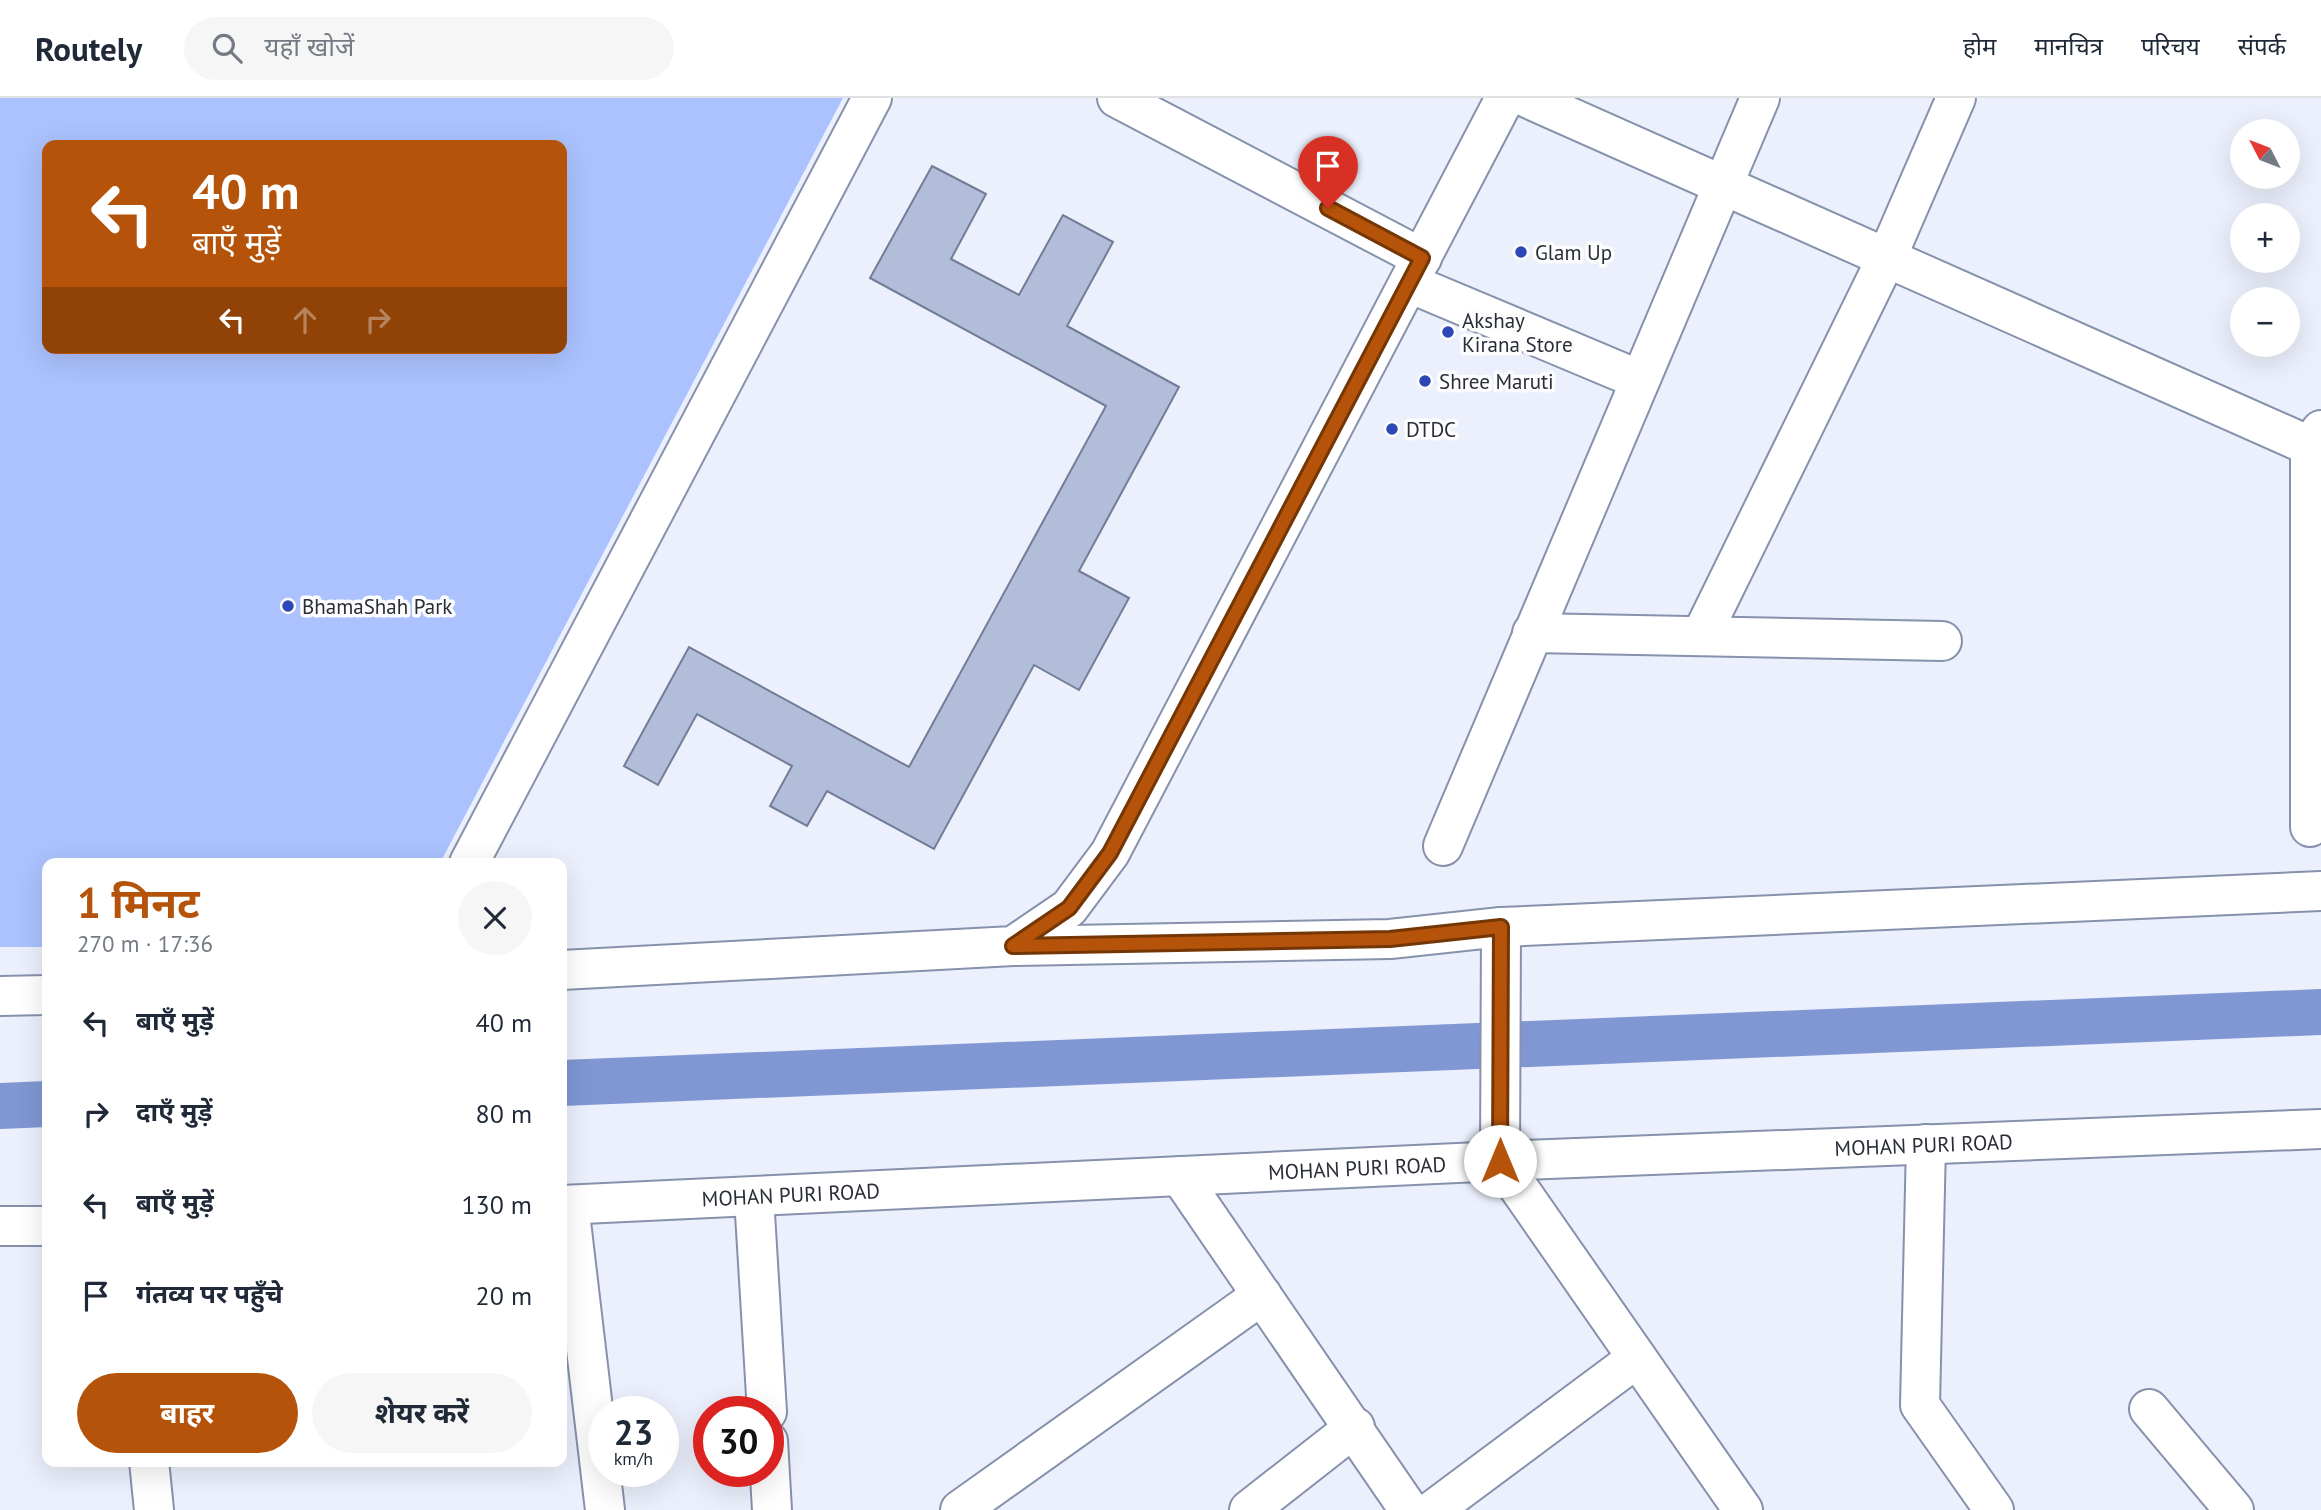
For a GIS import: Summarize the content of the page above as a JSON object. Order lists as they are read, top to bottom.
{
  "streets": {
    "street": ["MOHAN PURI ROAD"]
  },
  "places": [
    "Glam Up",
    "Akshay Kirana Store",
    "Shree Maruti",
    "DTDC",
    "BhamaShah Park"
  ],
  "north": "top left",
  "page": {
    "header": "Routely",
    "search": "यहाँ खोजें",
    "nav": [
      "होम",
      "मानचित्र",
      "परिचय",
      "संपर्क"
    ],
    "map_buttons": ["+", "−"],
    "turn": ["40 m", "बाएँ मुड़ें"],
    "heading": ["1 मिनट", "270 m · 17:36"],
    "list": [
      {
        "name": "बाएँ मुड़ें",
        "value": "40 m"
      },
      {
        "name": "दाएँ मुड़ें",
        "value": "80 m"
      },
      {
        "name": "बाएँ मुड़ें",
        "value": "130 m"
      },
      {
        "name": "गंतव्य पर पहुँचे",
        "value": "20 m"
      }
    ],
    "buttons": ["बाहर", "शेयर करें"],
    "speed": "23 km/h",
    "limit": "30"
  }
}
